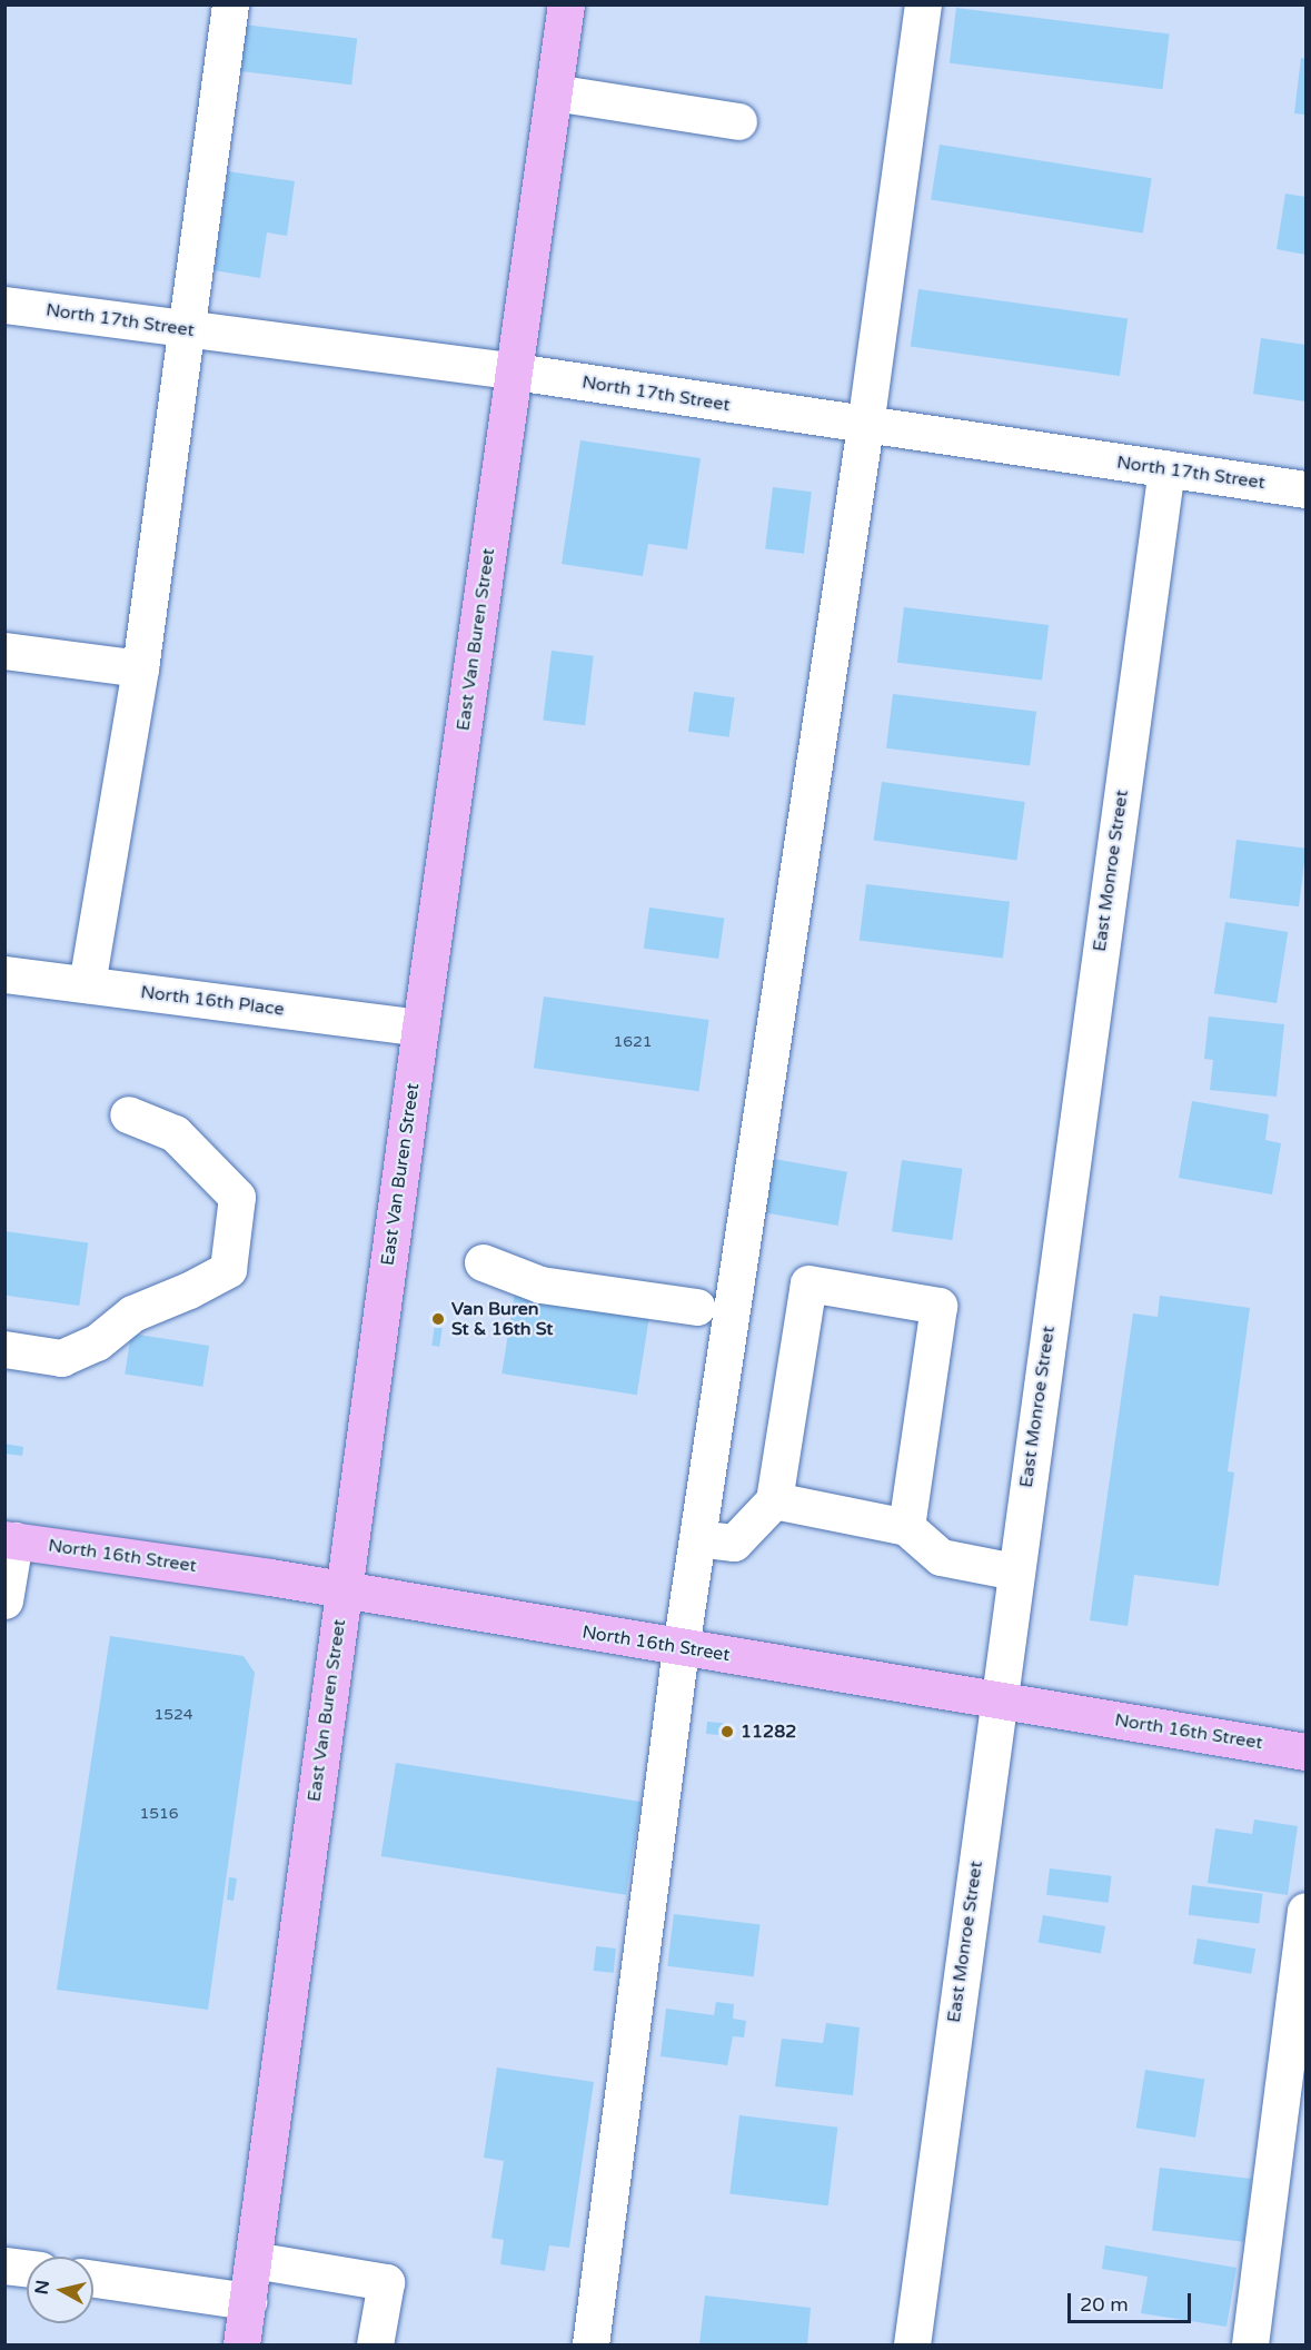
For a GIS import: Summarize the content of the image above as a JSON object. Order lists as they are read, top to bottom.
{
  "streets": {
    "main road": ["East Van Buren Street", "North 16th Street"],
    "street": ["North 17th Street", "East Monroe Street", "North 16th Place"]
  },
  "crossings": [
    ["North 17th Street", "East Van Buren Street"],
    ["North 17th Street", "East Monroe Street"],
    ["East Van Buren Street", "North 16th Place"],
    ["East Van Buren Street", "North 16th Street"],
    ["East Monroe Street", "North 16th Street"]
  ],
  "places": ["Van Buren St & 16th St", "11282"],
  "house_numbers": ["1621", "1524", "1516"],
  "scale_bar": "20 m",
  "north": "left"
}
